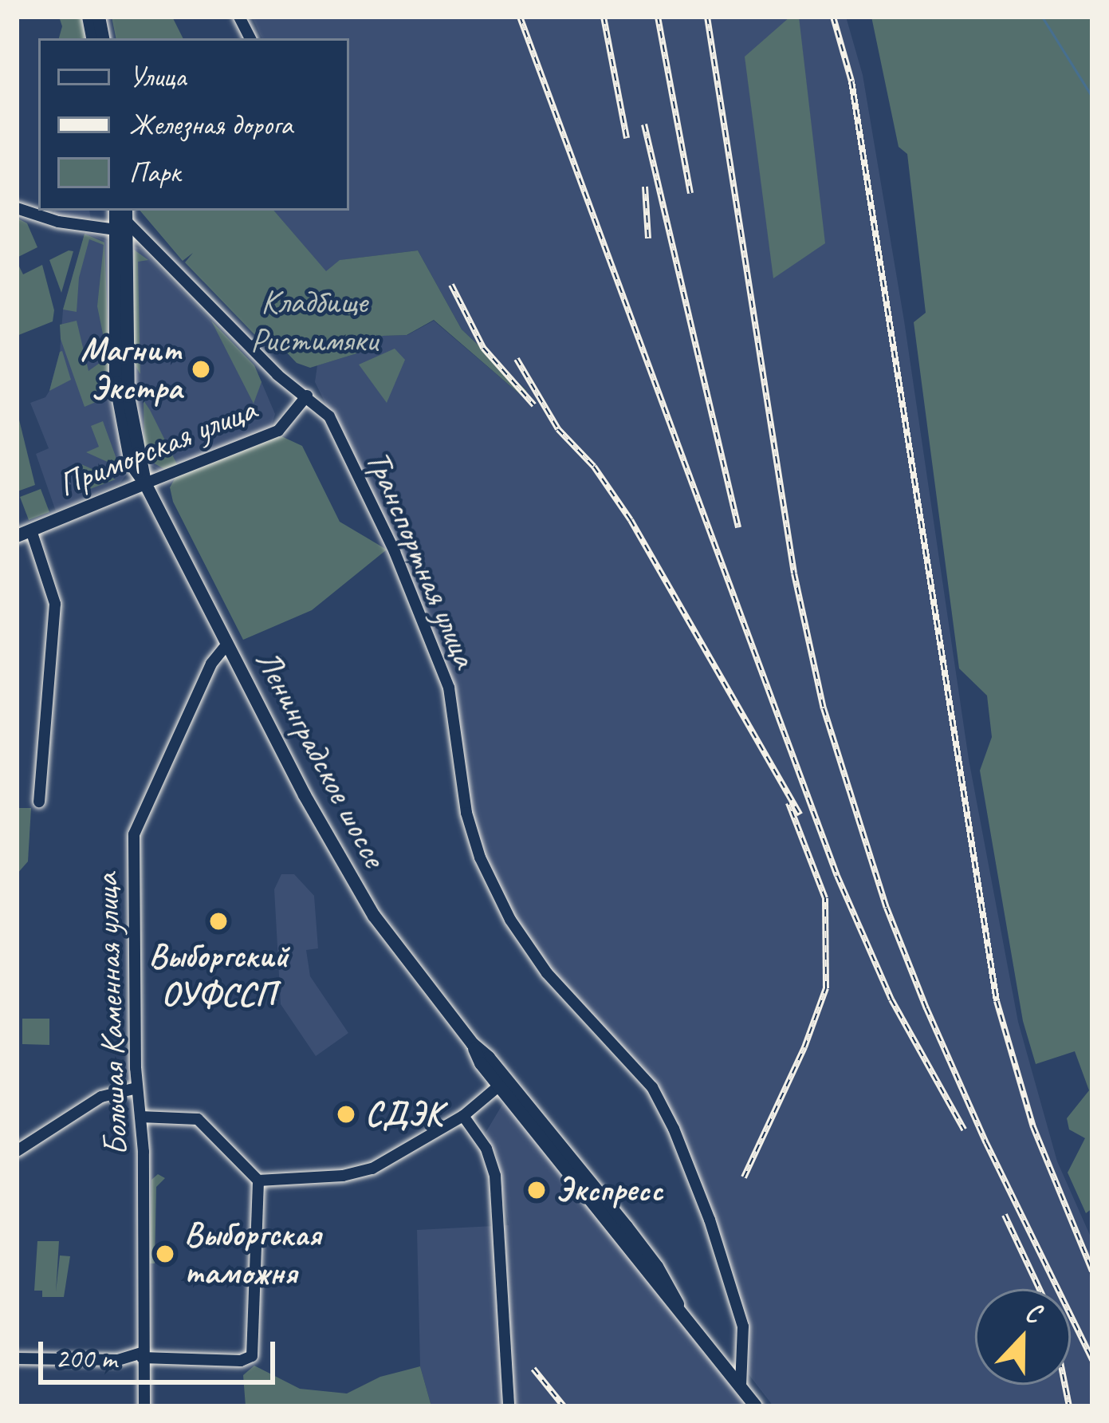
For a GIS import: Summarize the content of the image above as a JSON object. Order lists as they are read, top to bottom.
{
  "streets": {
    "main road": ["Приморская улица", "Ленинградское шоссе"],
    "street": ["Транспортная улица", "Большая Каменная улица"]
  },
  "crossings": [
    ["Приморская улица", "Транспортная улица"],
    ["Приморская улица", "Ленинградское шоссе"],
    ["Транспортная улица", "Ленинградское шоссе"],
    ["Ленинградское шоссе", "Большая Каменная улица"]
  ],
  "parks": ["Кладбище Ристимяки"],
  "places": [
    "Магнит Экстра",
    "Выборгский ОУФССП",
    "СДЭК",
    "Экспресс",
    "Выборгская таможня"
  ],
  "legend": ["Улица", "Железная дорога", "Парк"],
  "scale_bar": "200 m",
  "north": "top"
}
